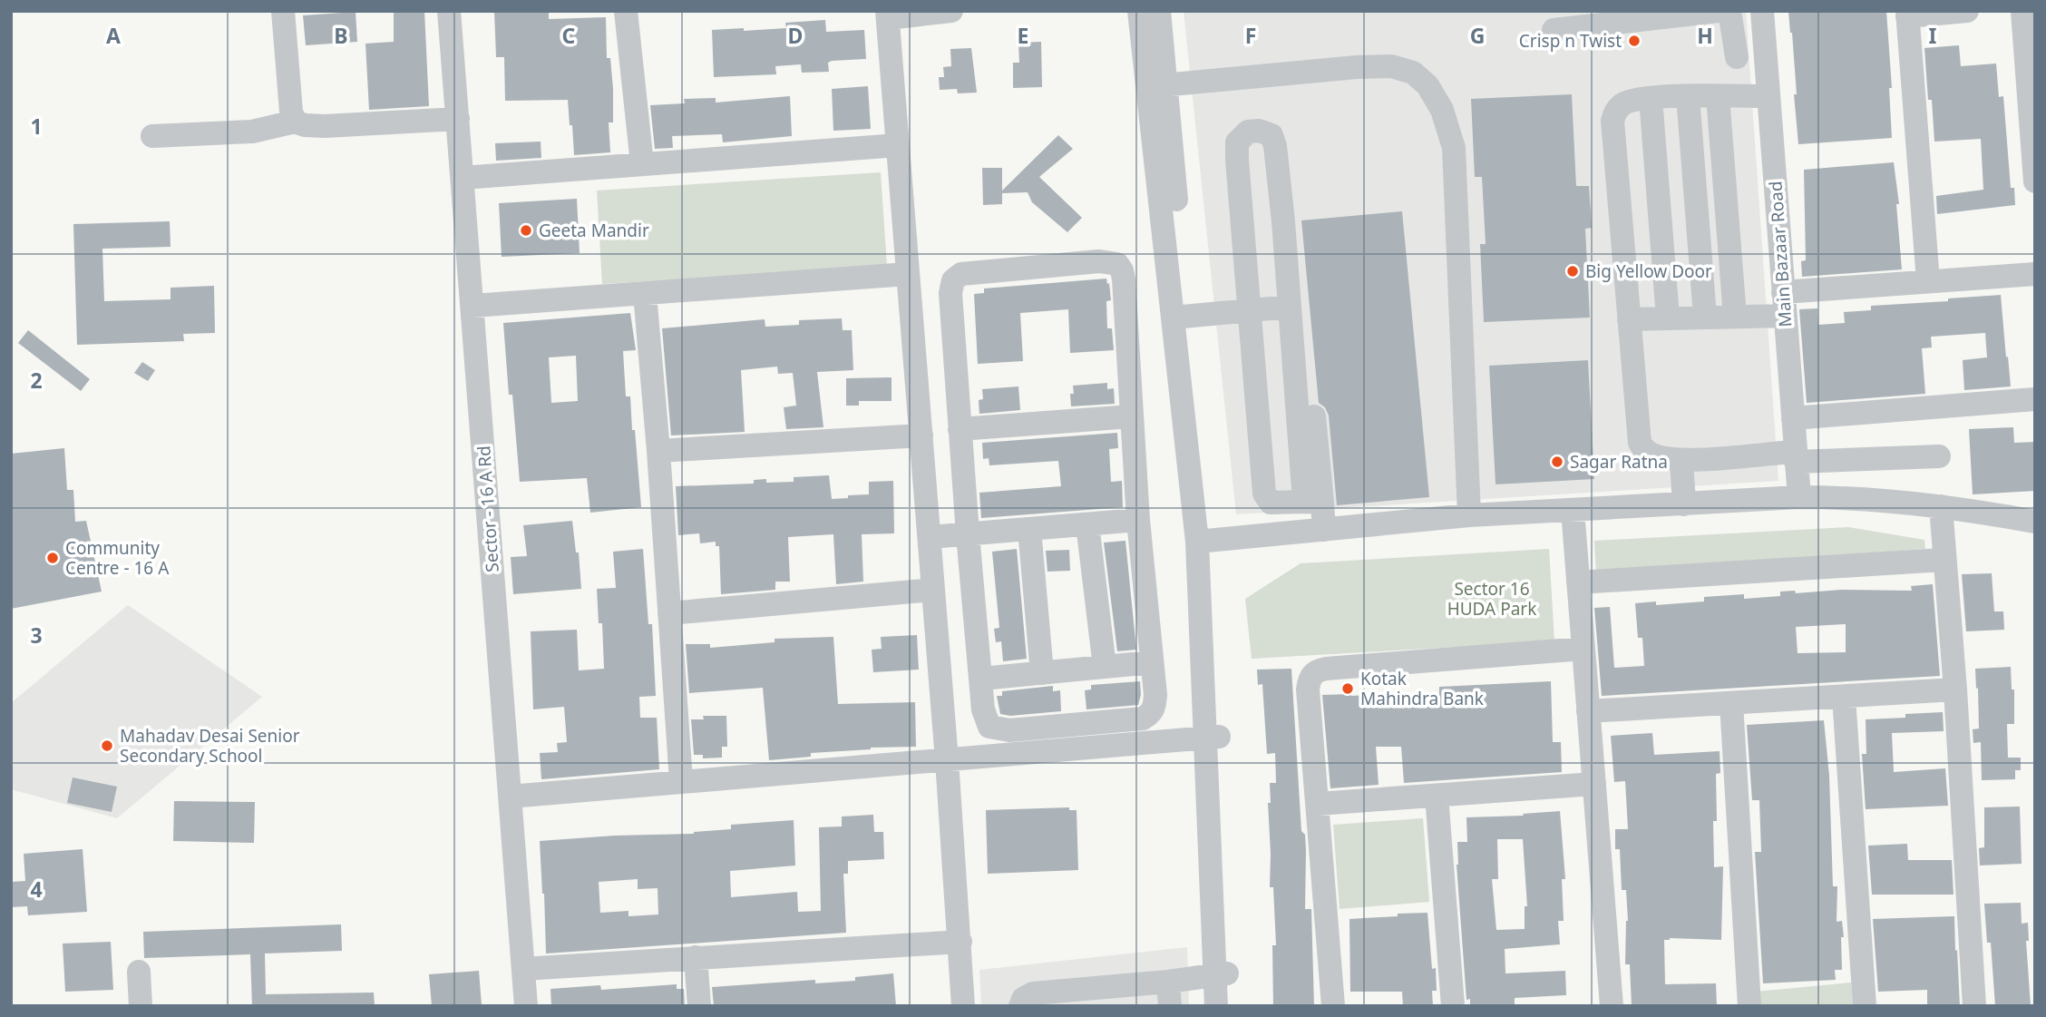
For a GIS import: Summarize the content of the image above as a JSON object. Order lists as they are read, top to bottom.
{
  "streets": {
    "street": ["Main Bazaar Road", "Sector - 16 A Rd"]
  },
  "parks": ["Sector 16 HUDA Park"],
  "places": [
    "Crisp n Twist",
    "Geeta Mandir",
    "Big Yellow Door",
    "Sagar Ratna",
    "Community Centre - 16 A",
    "Kotak Mahindra Bank",
    "Mahadav Desai Senior Secondary School"
  ],
  "grid": {
    "columns": [
      "A",
      "B",
      "C",
      "D",
      "E",
      "F",
      "G",
      "H",
      "I"
    ],
    "rows": [
      "1",
      "2",
      "3",
      "4"
    ]
  }
}
